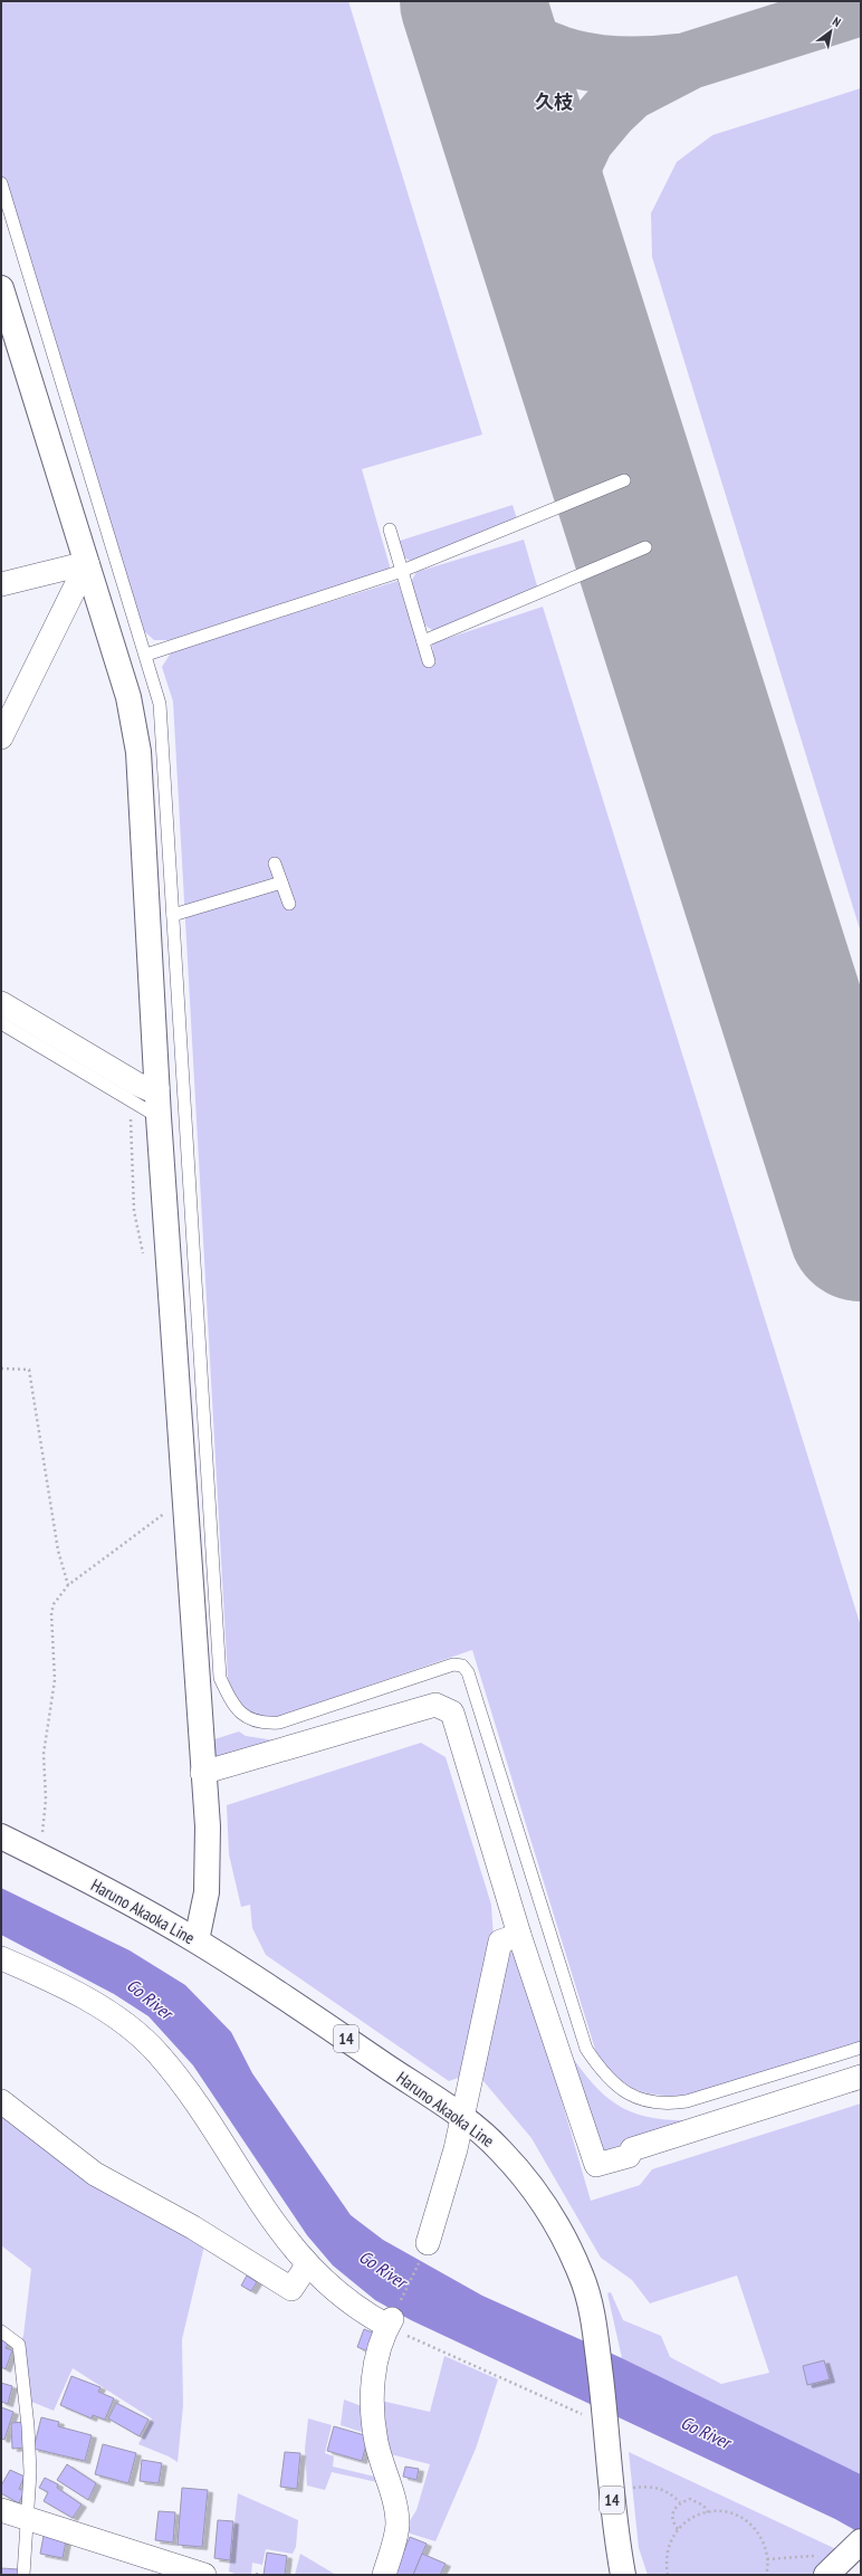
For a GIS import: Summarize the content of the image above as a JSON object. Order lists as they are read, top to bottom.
{
  "streets": {
    "street": ["Haruno Akaoka Line", "14"]
  },
  "districts": ["久枝"],
  "water": ["Go River"],
  "north": "top right"
}
